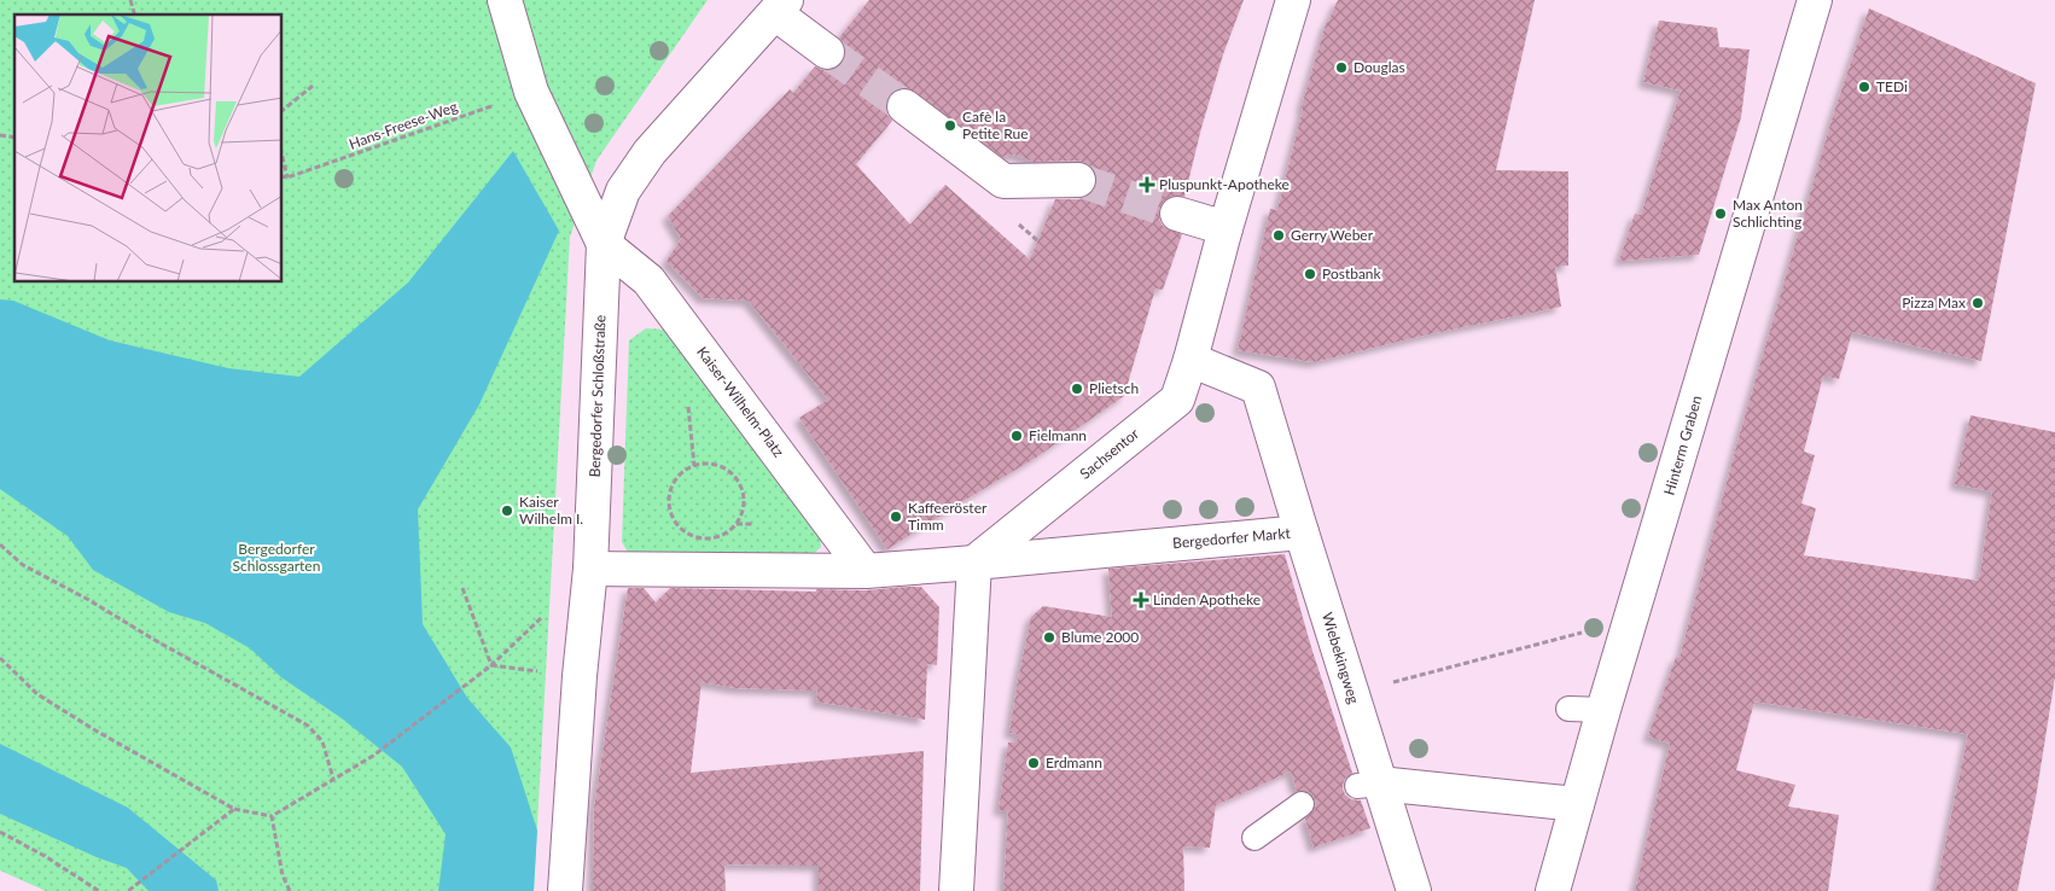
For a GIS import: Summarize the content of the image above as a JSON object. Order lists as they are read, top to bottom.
{
  "streets": {
    "street": [
      "Bergedorfer Schloßstraße",
      "Kaiser-Wilhelm-Platz",
      "Hinterm Graben",
      "Sachsentor",
      "Bergedorfer Markt",
      "Wiebekingweg"
    ],
    "path": ["Hans-Freese-Weg"]
  },
  "crossings": [
    ["Bergedorfer Schloßstraße", "Kaiser-Wilhelm-Platz"],
    ["Sachsentor", "Bergedorfer Markt"],
    ["Bergedorfer Markt", "Wiebekingweg"]
  ],
  "parks": ["Bergedorfer Schlossgarten"],
  "places": {
    "other": [
      "Douglas",
      "TEDi",
      "Cafè la Petite Rue",
      "Max Anton Schlichting",
      "Gerry Weber",
      "Postbank",
      "Pizza Max",
      "Plietsch",
      "Fielmann",
      "Kaiser Wilhelm I.",
      "Kaffeeröster Timm",
      "Blume 2000",
      "Erdmann"
    ],
    "health": ["Pluspunkt-Apotheke", "Linden Apotheke"]
  }
}
